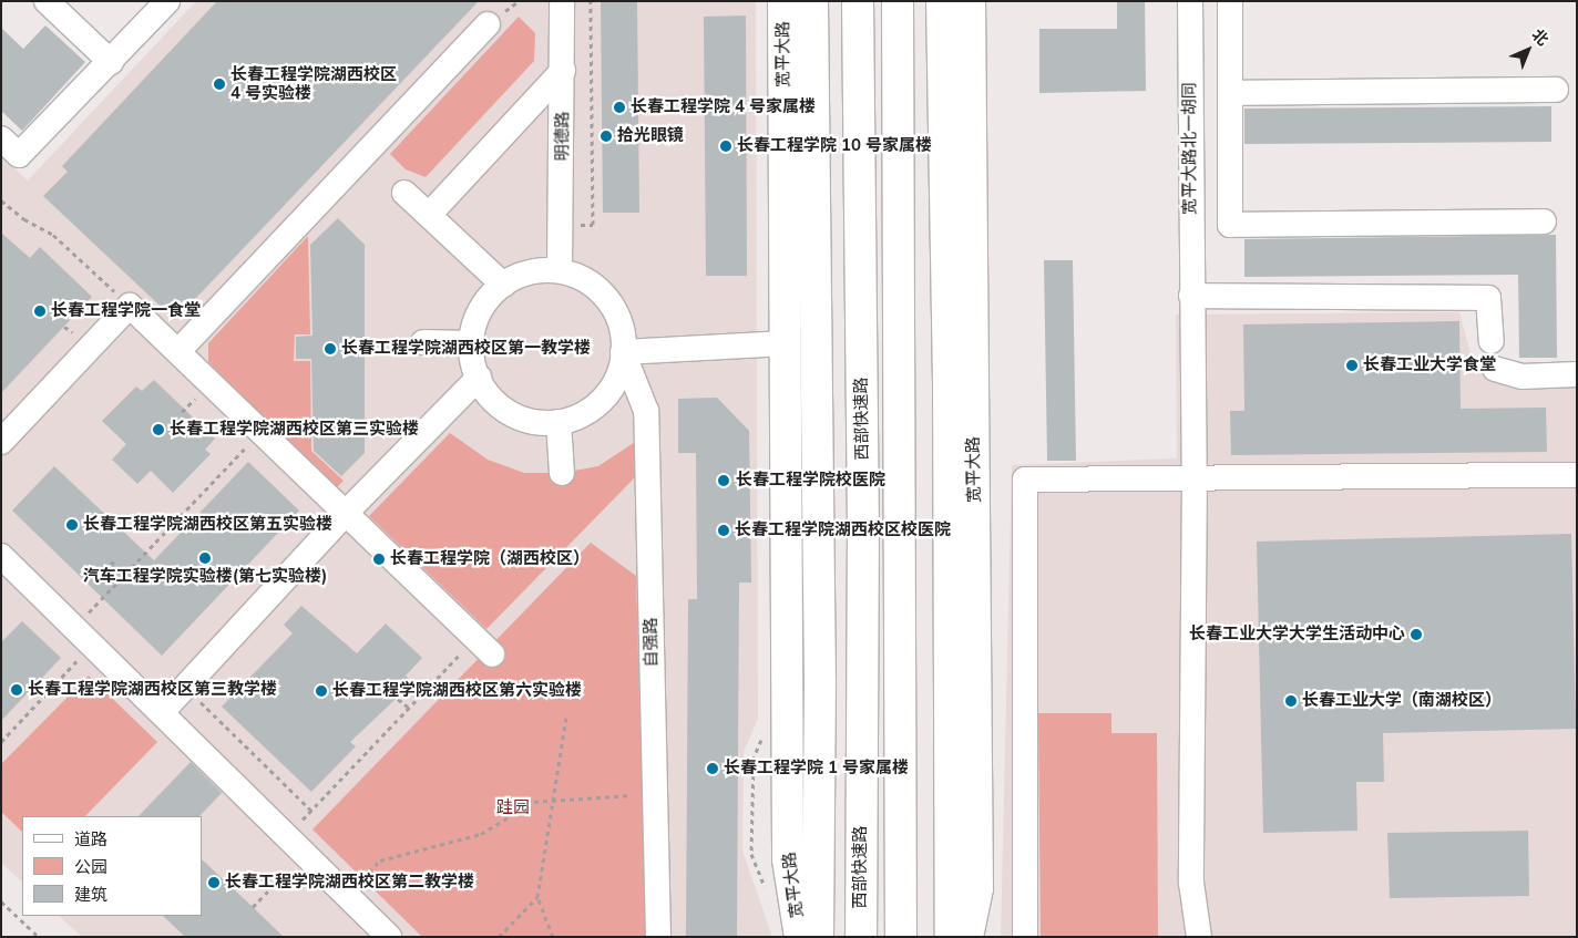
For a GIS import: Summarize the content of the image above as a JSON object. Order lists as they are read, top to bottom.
{
  "streets": {
    "main road": ["宽平大路", "西部快速路"],
    "street": ["明德路", "宽平大路北一胡同", "自强路"]
  },
  "crossings": [
    ["明德路", "自强路"]
  ],
  "parks": ["跬园"],
  "places": [
    "长春工程学院湖西校区 4 号实验楼",
    "长春工程学院 4 号家属楼",
    "拾光眼镜",
    "长春工程学院 10 号家属楼",
    "长春工程学院一食堂",
    "长春工程学院湖西校区第一教学楼",
    "长春工业大学食堂",
    "长春工程学院湖西校区第三实验楼",
    "长春工程学院校医院",
    "长春工程学院湖西校区第五实验楼",
    "长春工程学院湖西校区校医院",
    "汽车工程学院实验楼(第七实验楼)",
    "长春工程学院（湖西校区）",
    "长春工业大学大学生活动中心",
    "长春工程学院湖西校区第三教学楼",
    "长春工程学院湖西校区第六实验楼",
    "长春工业大学（南湖校区）",
    "长春工程学院 1 号家属楼",
    "长春工程学院湖西校区第二教学楼"
  ],
  "legend": ["道路", "公园", "建筑"],
  "north": "top right"
}
